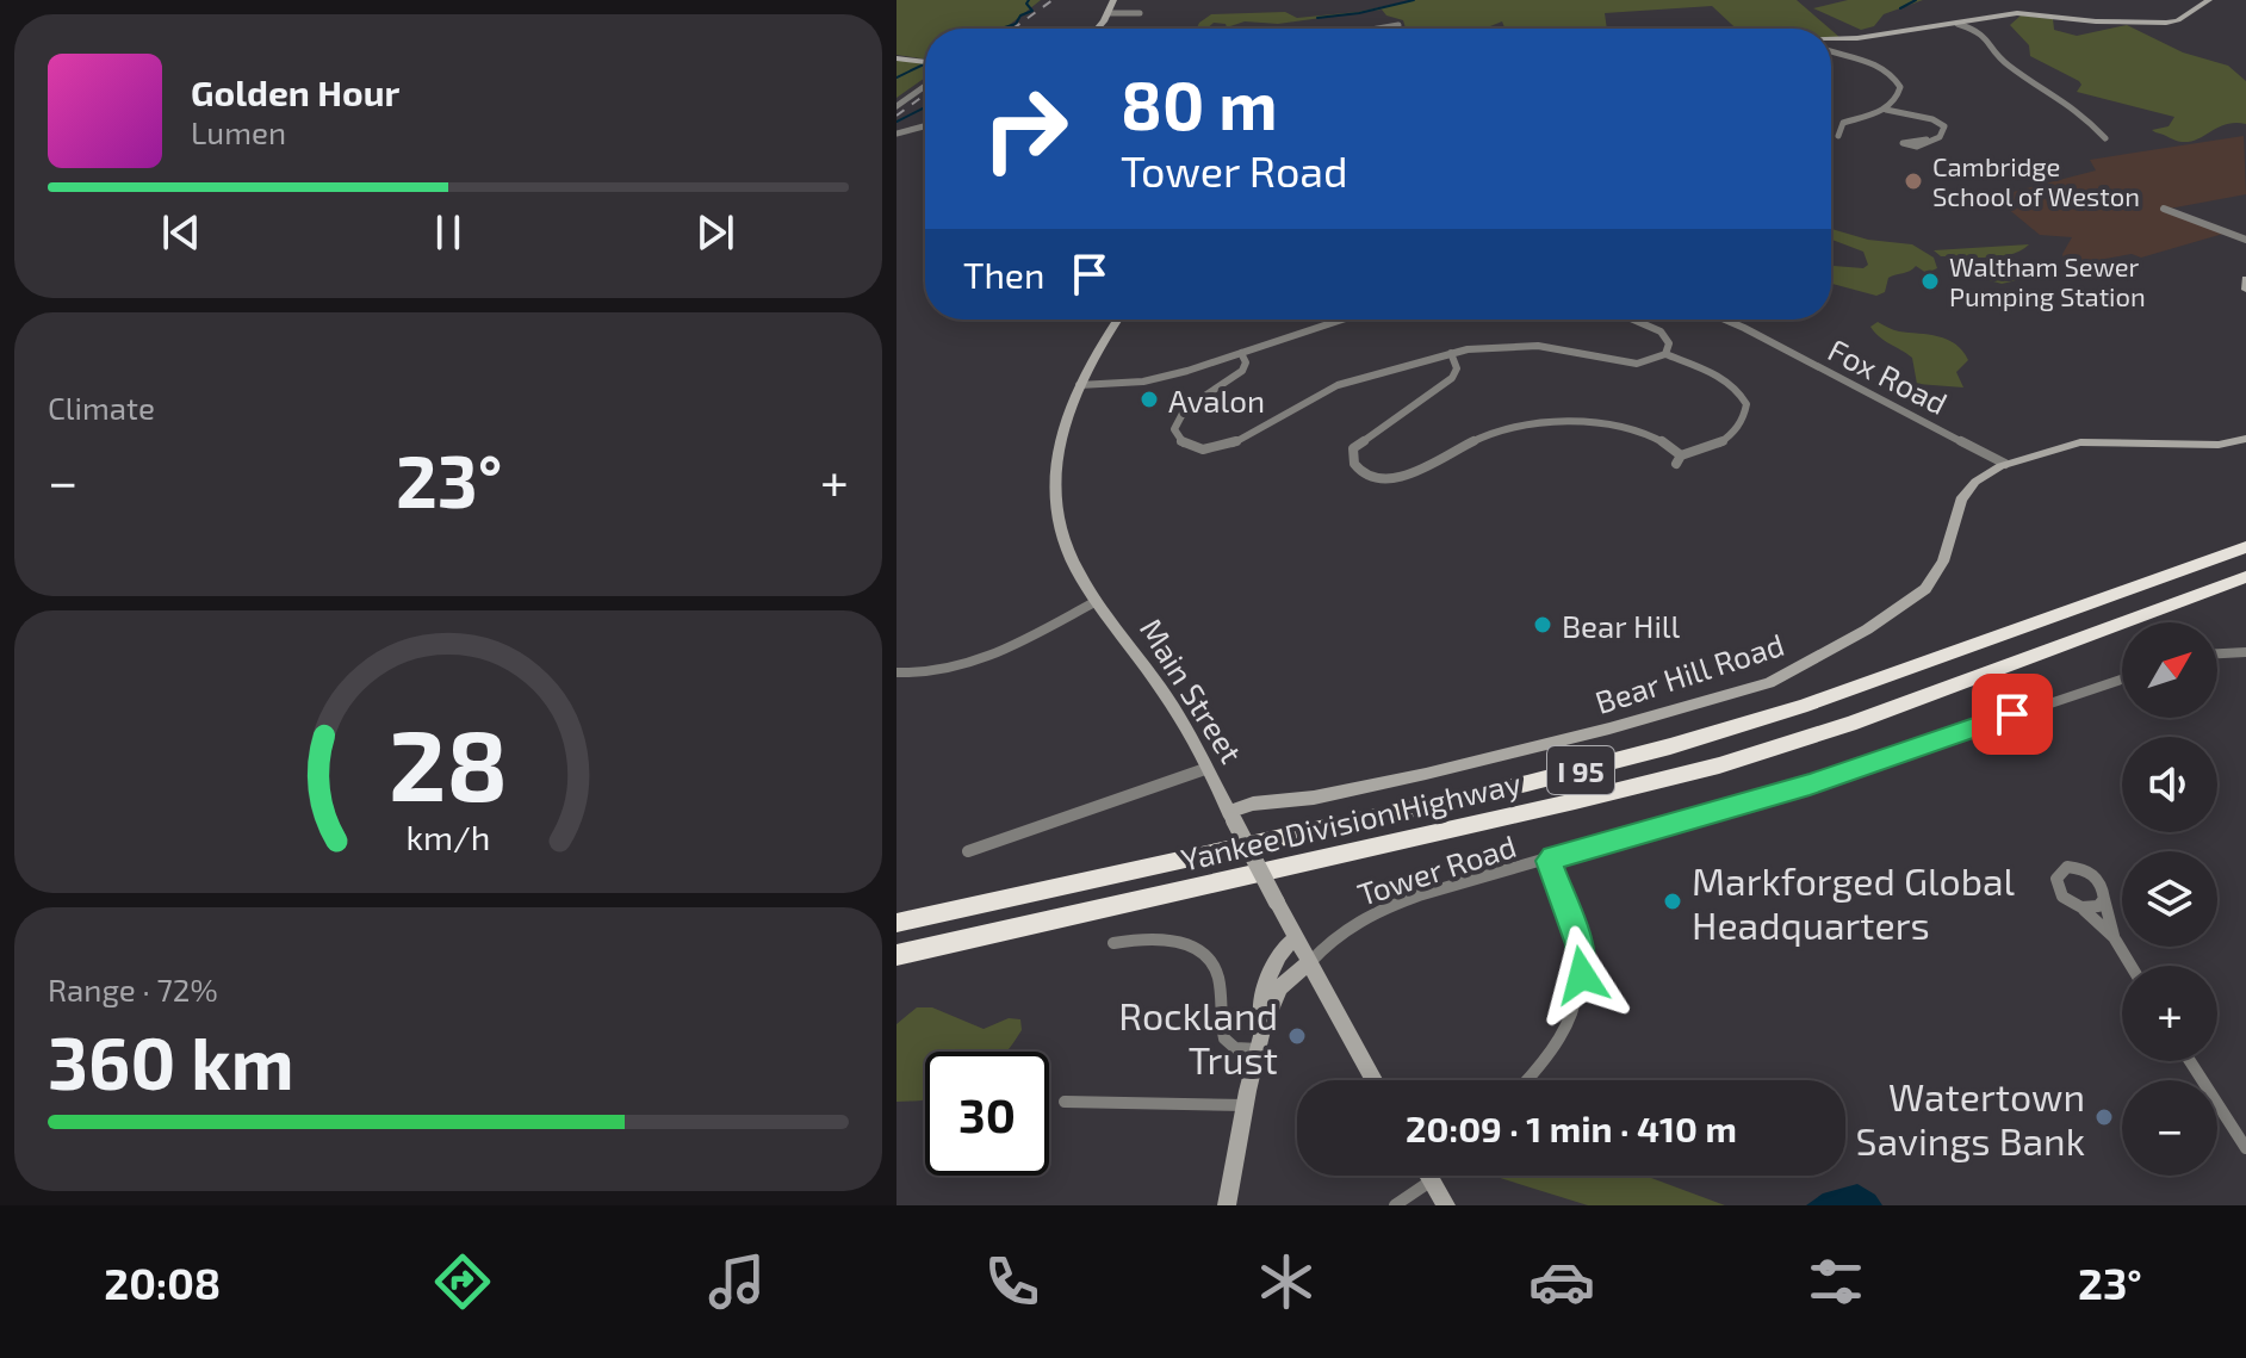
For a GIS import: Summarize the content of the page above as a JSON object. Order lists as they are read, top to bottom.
{
  "streets": {
    "highway": ["I 95", "Yankee Division Highway"],
    "street": [
      "Fox Road",
      "Bear Hill Road",
      "Main Street",
      "Tower Road"
    ]
  },
  "crossings": [
    ["Fox Road", "Bear Hill Road"],
    ["Bear Hill Road", "Main Street"],
    ["Main Street", "Tower Road"]
  ],
  "places": [
    "Cambridge School of Weston",
    "Waltham Sewer Pumping Station",
    "Avalon",
    "Bear Hill",
    "Markforged Global Headquarters",
    "Rockland Trust",
    "Watertown Savings Bank"
  ],
  "north": "top right",
  "page": {
    "turn": ["80 m", "Tower Road"],
    "song": ["Golden Hour", "Lumen"],
    "then": "Then",
    "tile": [
      "Climate",
      ["Range · 72%", "360 km"]
    ],
    "heat": ["−", "23°", "+"],
    "map_buttons": ["+", "−"],
    "limit": "30",
    "trip": "20:09 · 1 min · 410 m",
    "tabs": ["20:08", "23°"],
    "gauge": ["28", "km/h"]
  }
}
